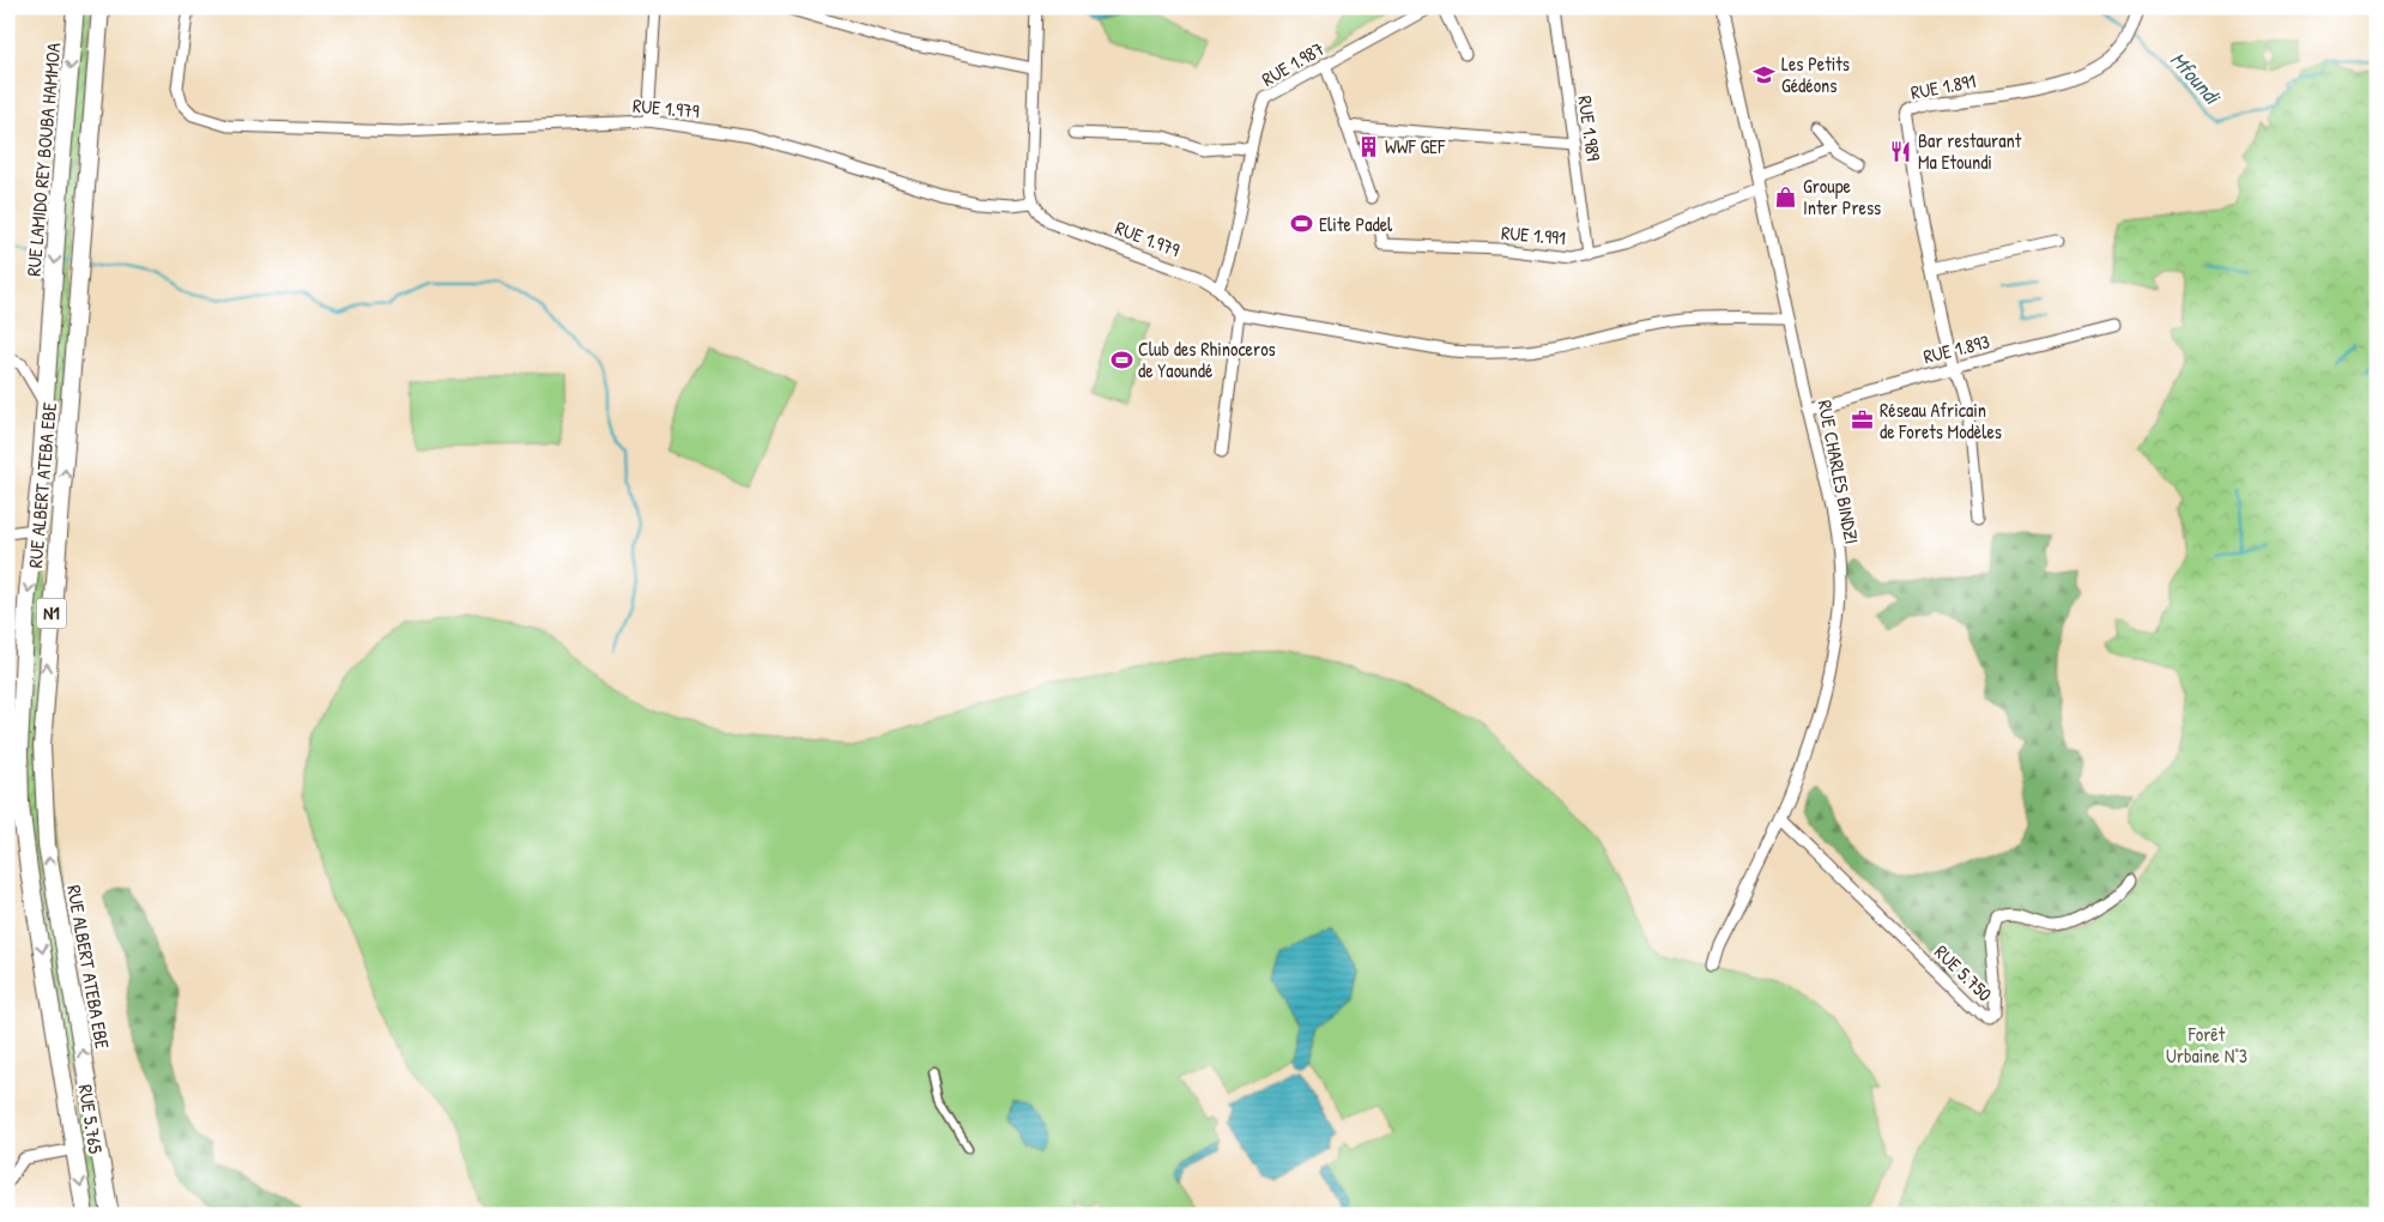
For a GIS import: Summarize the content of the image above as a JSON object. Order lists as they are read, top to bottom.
{
  "streets": {
    "highway": [
      "RUE LAMIDO REY BOUBA HAMMOA",
      "RUE ALBERT ATEBA EBE",
      "N1",
      "RUE 5.765"
    ],
    "street": [
      "RUE 1.987",
      "RUE 1.891",
      "RUE 1.979",
      "RUE 1.989",
      "RUE 1.991",
      "RUE 1.893",
      "RUE CHARLES BINDZI",
      "RUE 5.750"
    ]
  },
  "crossings": [
    ["RUE 1.987", "RUE 1.979"],
    ["RUE 1.891", "RUE 1.893"],
    ["RUE 1.989", "RUE 1.991"],
    ["RUE LAMIDO REY BOUBA HAMMOA", "RUE 5.765"],
    ["RUE 1.991", "RUE CHARLES BINDZI"],
    ["RUE 1.893", "RUE CHARLES BINDZI"],
    ["RUE CHARLES BINDZI", "RUE 5.750"]
  ],
  "one_way": ["RUE LAMIDO REY BOUBA HAMMOA", "RUE ALBERT ATEBA EBE", "RUE 5.765"],
  "water": ["Mfoundi"],
  "parks": ["Forêt Urbaine N°3"],
  "places": {
    "school or university": ["Les Petits Gédéons"],
    "building": ["WWF GEF"],
    "restaurant": ["Bar restaurant Ma Etoundi"],
    "shop": ["Groupe Inter Press"],
    "sports": ["Elite Padel", "Club des Rhinoceros de Yaoundé"],
    "office": ["Réseau Africain de Forets Modèles"]
  }
}
